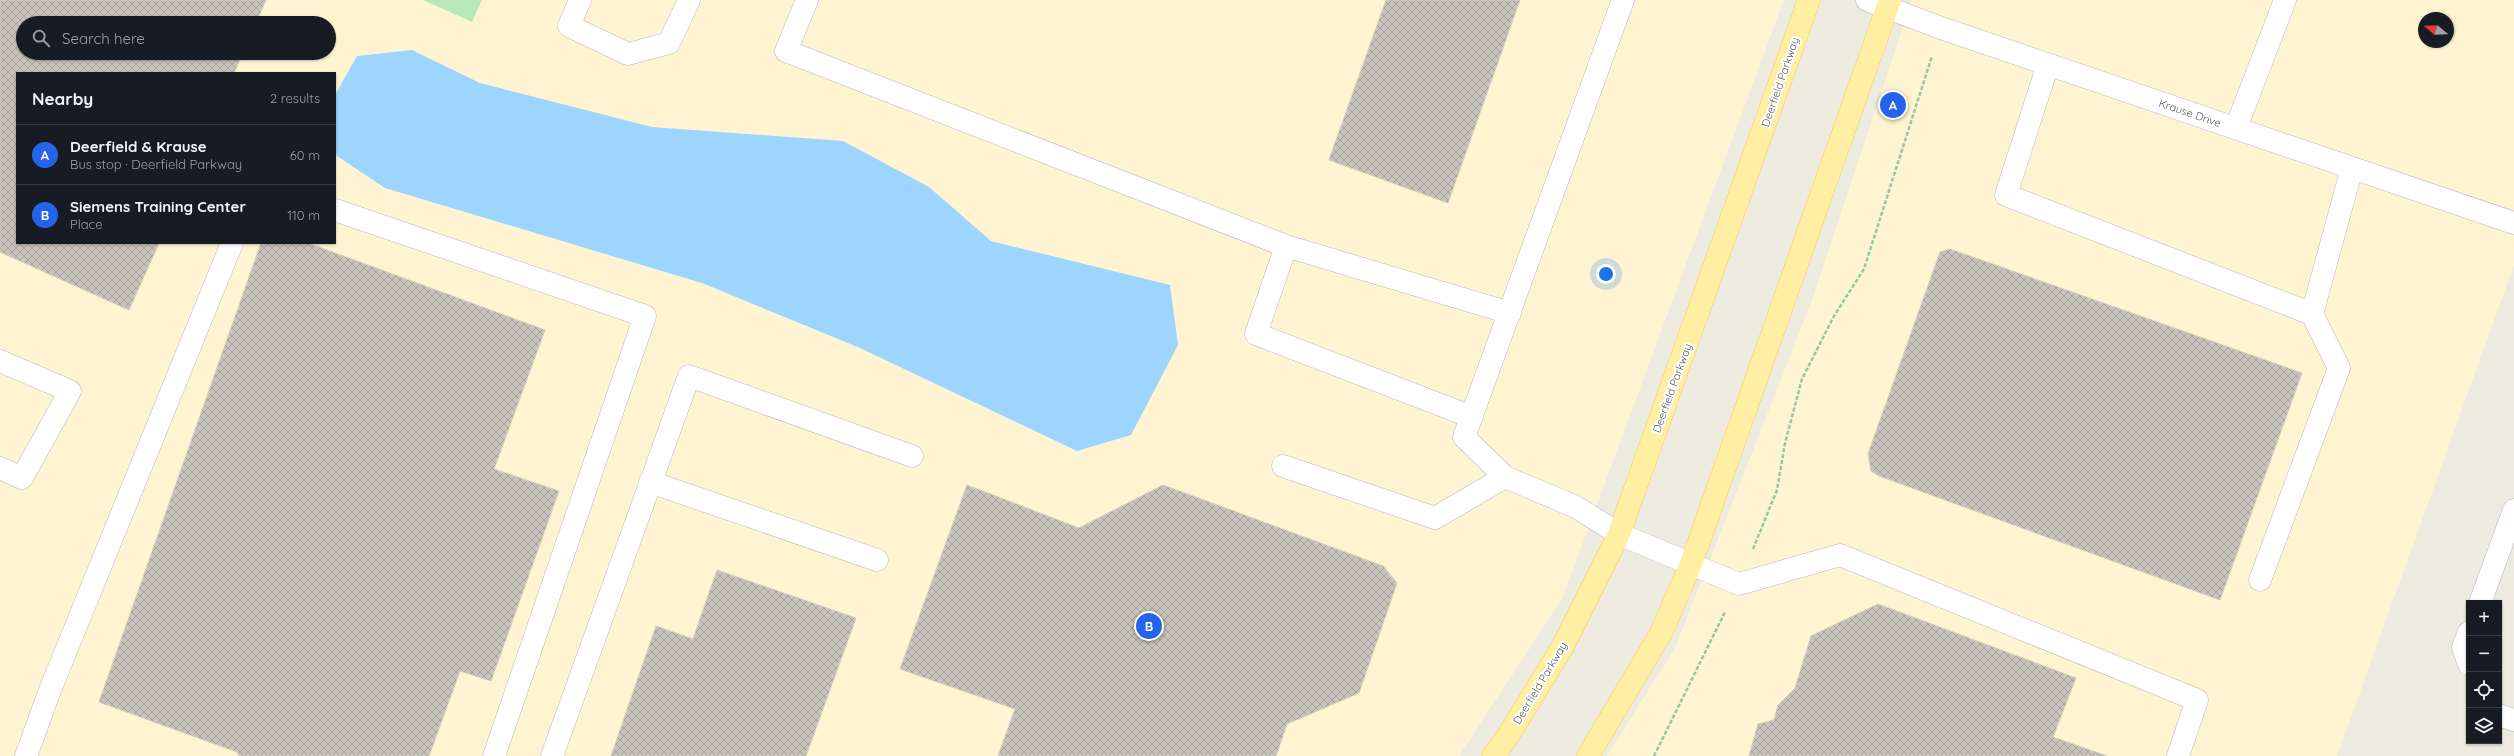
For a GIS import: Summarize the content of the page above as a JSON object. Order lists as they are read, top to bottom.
{
  "streets": {
    "main road": ["Deerfield Parkway"],
    "street": ["Krause Drive"]
  },
  "north": "left",
  "page": {
    "search": "Search here",
    "heading": ["Nearby", "2 results"],
    "pins": ["A", "B"],
    "list": [
      {
        "mark": "A",
        "name": "Deerfield & Krause",
        "note": "Bus stop · Deerfield Parkway",
        "value": "60 m"
      },
      {
        "mark": "B",
        "name": "Siemens Training Center",
        "note": "Place",
        "value": "110 m"
      }
    ],
    "map_buttons": ["+", "−"]
  }
}
